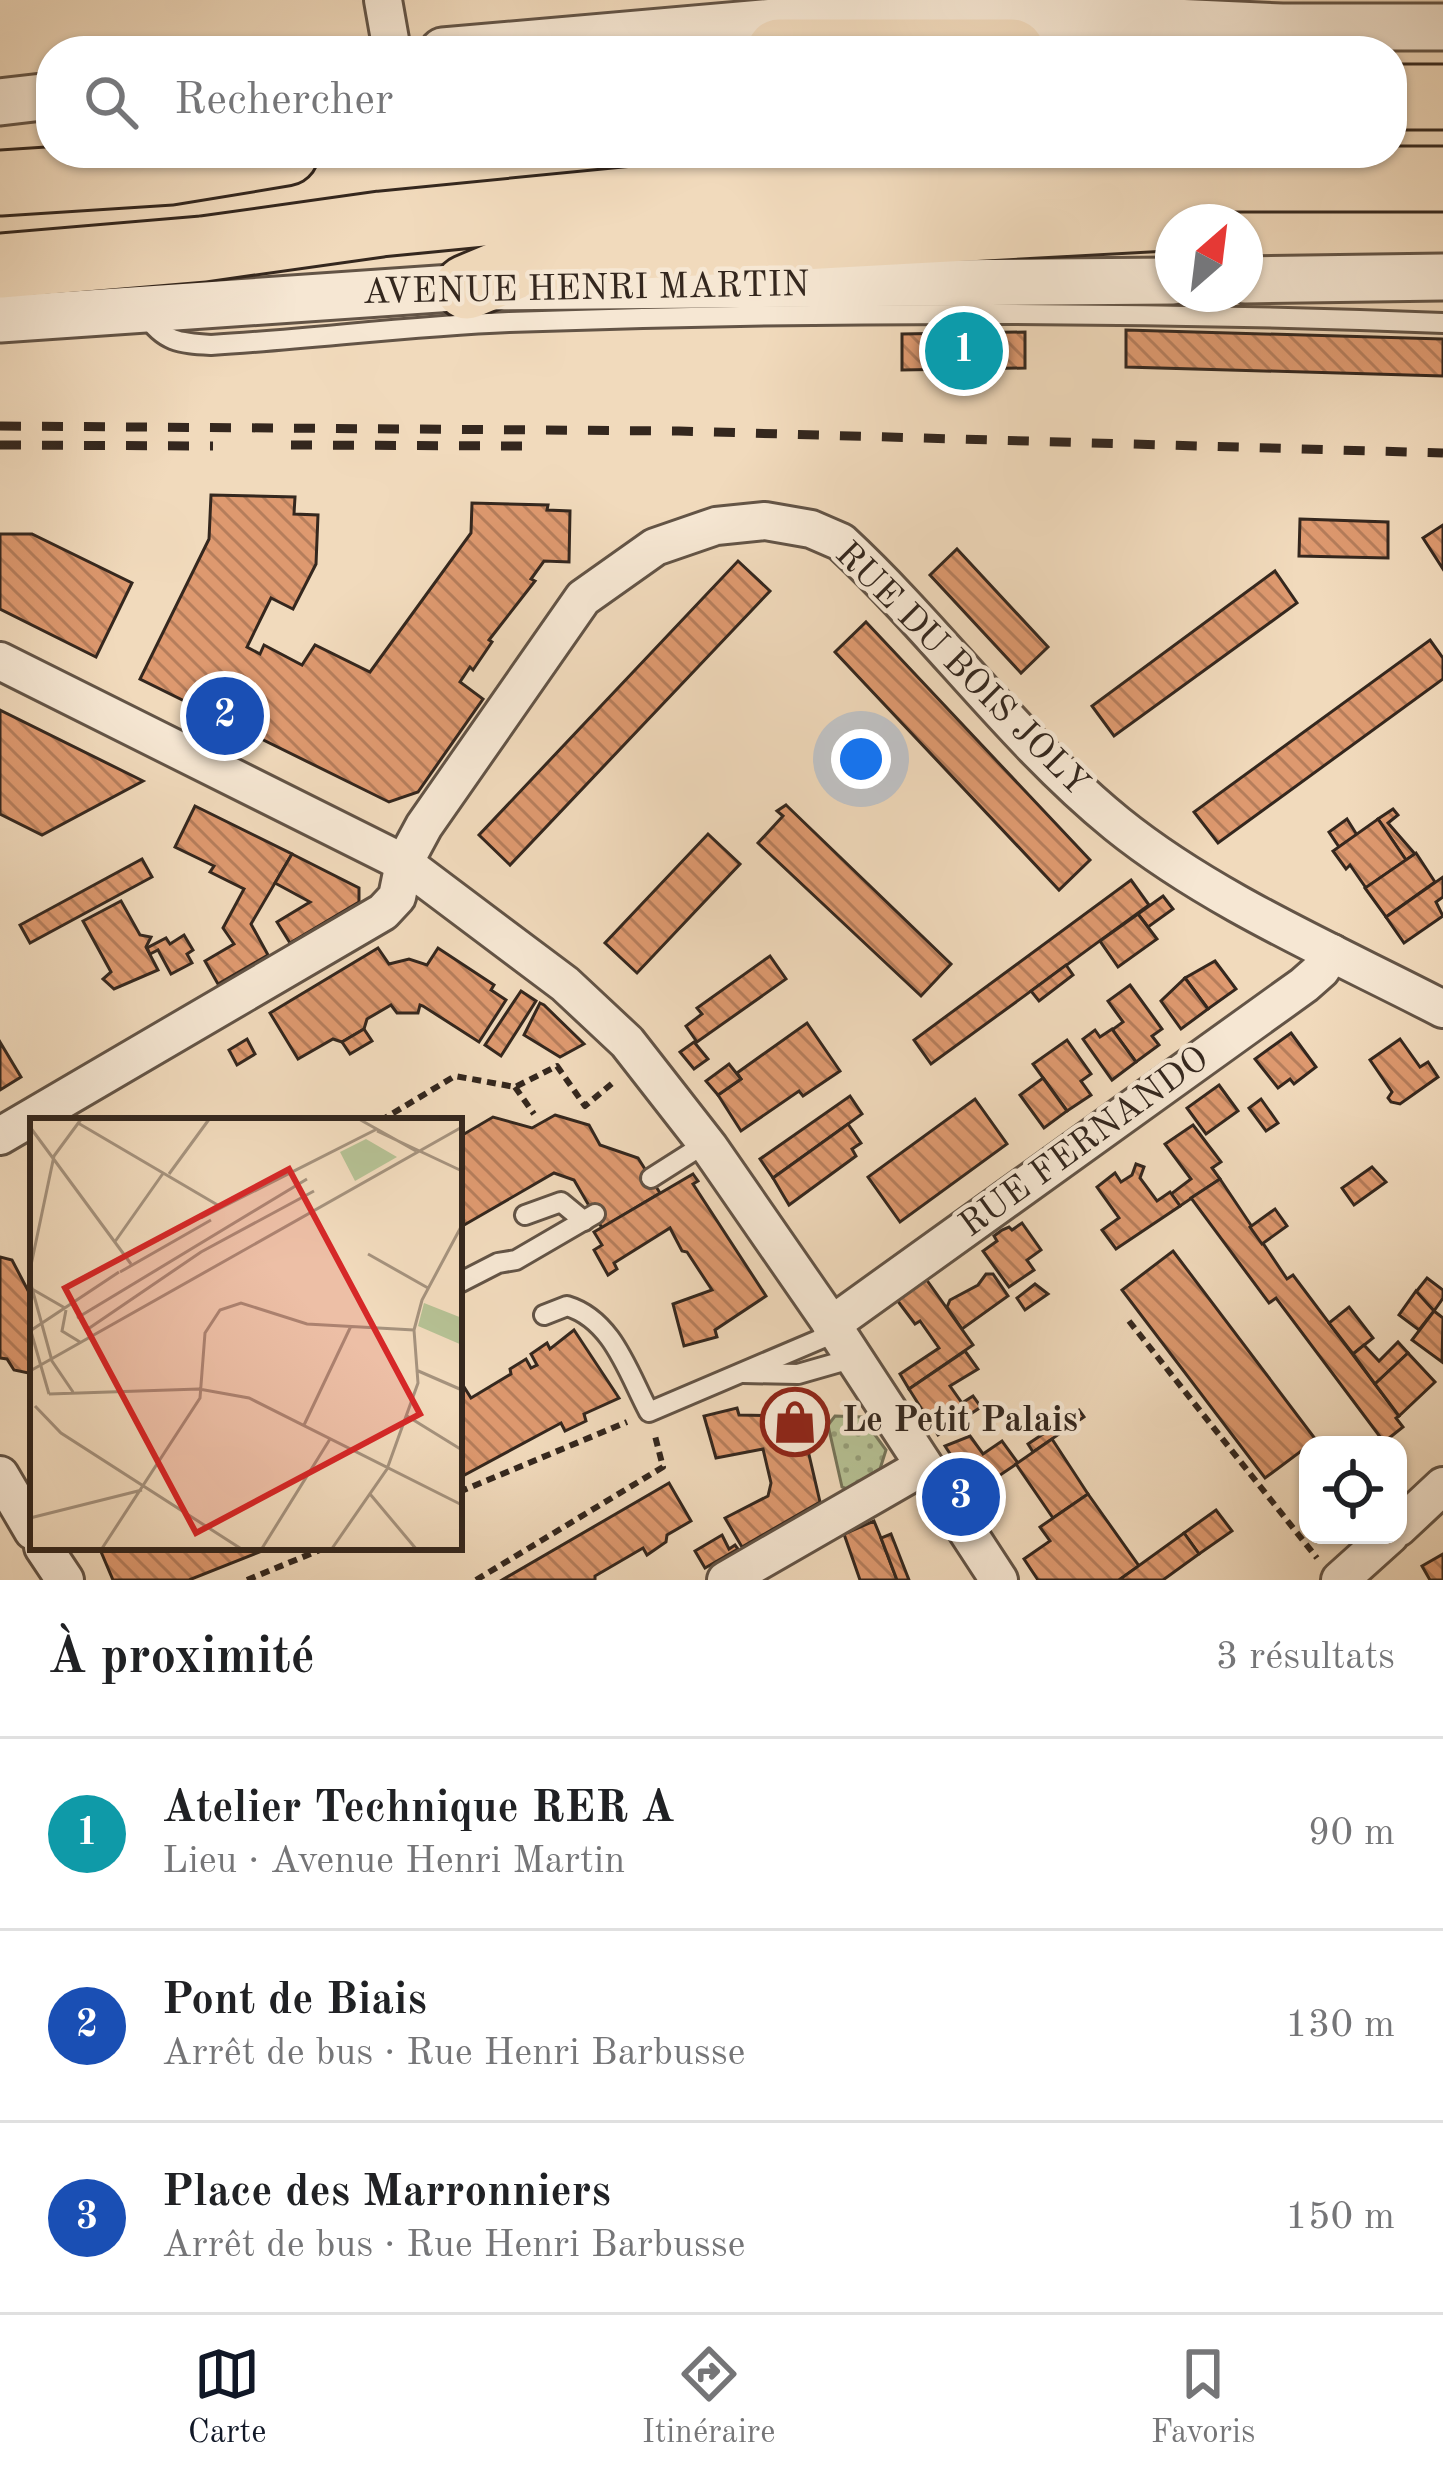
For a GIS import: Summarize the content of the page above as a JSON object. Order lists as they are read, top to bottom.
{
  "streets": {
    "street": ["AVENUE HENRI MARTIN", "RUE DU BOIS JOLY", "RUE FERNANDO"]
  },
  "crossings": [
    ["RUE DU BOIS JOLY", "RUE FERNANDO"]
  ],
  "places": {
    "shop": ["Le Petit Palais"]
  },
  "north": "top right",
  "page": {
    "search": "Rechercher",
    "pins": ["1", "2", "3"],
    "heading": ["À proximité", "3 résultats"],
    "list": [
      {
        "mark": "1",
        "name": "Atelier Technique RER A",
        "note": "Lieu · Avenue Henri Martin",
        "value": "90 m"
      },
      {
        "mark": "2",
        "name": "Pont de Biais",
        "note": "Arrêt de bus · Rue Henri Barbusse",
        "value": "130 m"
      },
      {
        "mark": "3",
        "name": "Place des Marronniers",
        "note": "Arrêt de bus · Rue Henri Barbusse",
        "value": "150 m"
      }
    ],
    "nav": ["Carte", "Itinéraire", "Favoris"]
  }
}
